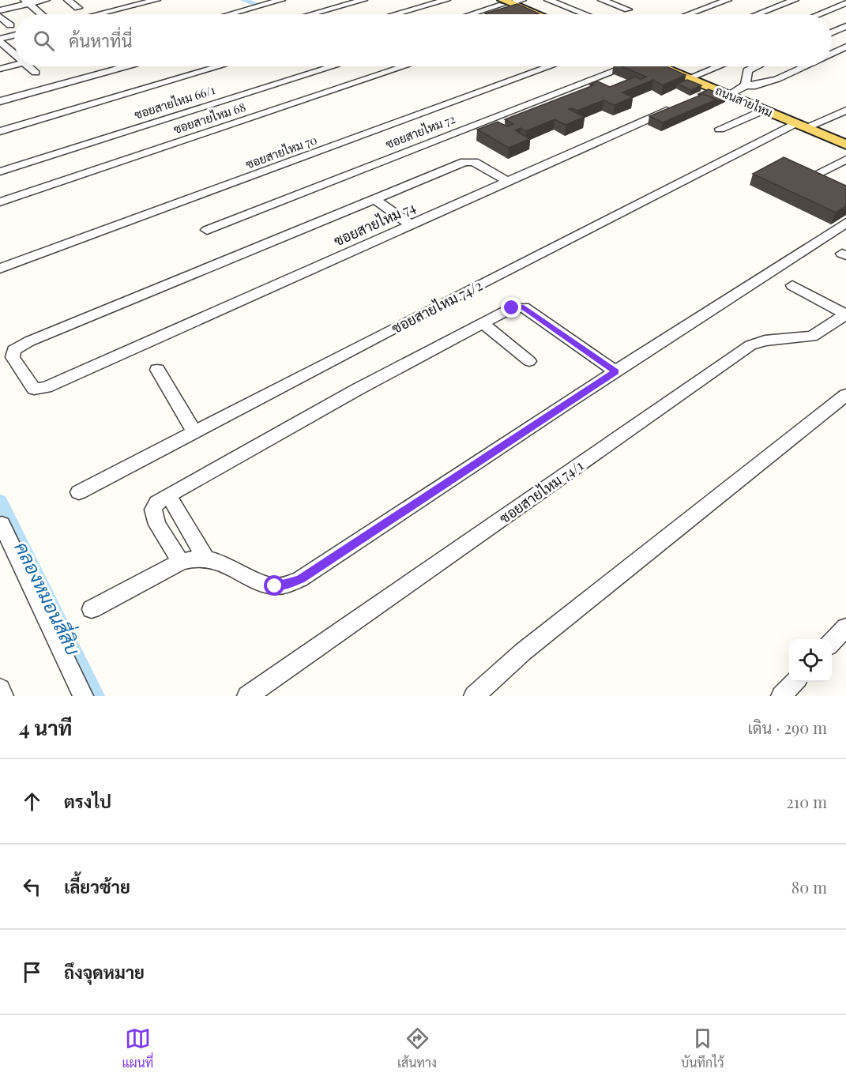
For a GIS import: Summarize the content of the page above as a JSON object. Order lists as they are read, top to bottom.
{
  "streets": {
    "main road": ["ถนนสายไหม"],
    "street": [
      "ซอยสายไหม 66/1",
      "ซอยสายไหม 68",
      "ซอยสายไหม 72",
      "ซอยสายไหม 70",
      "ซอยสายไหม 74",
      "ซอยสายไหม 74/2",
      "ซอยสายไหม 74/1"
    ]
  },
  "crossings": [
    ["ถนนสายไหม", "ซอยสายไหม 74/2"]
  ],
  "water": ["คลองหมอนสี่สิบ"],
  "page": {
    "search": "ค้นหาที่นี่",
    "heading": ["4 นาที", "เดิน · 290 m"],
    "list": [
      ["ตรงไป", "210 m"],
      ["เลี้ยวซ้าย", "80 m"],
      "ถึงจุดหมาย"
    ],
    "nav": ["แผนที่", "เส้นทาง", "บันทึกไว้"]
  }
}
